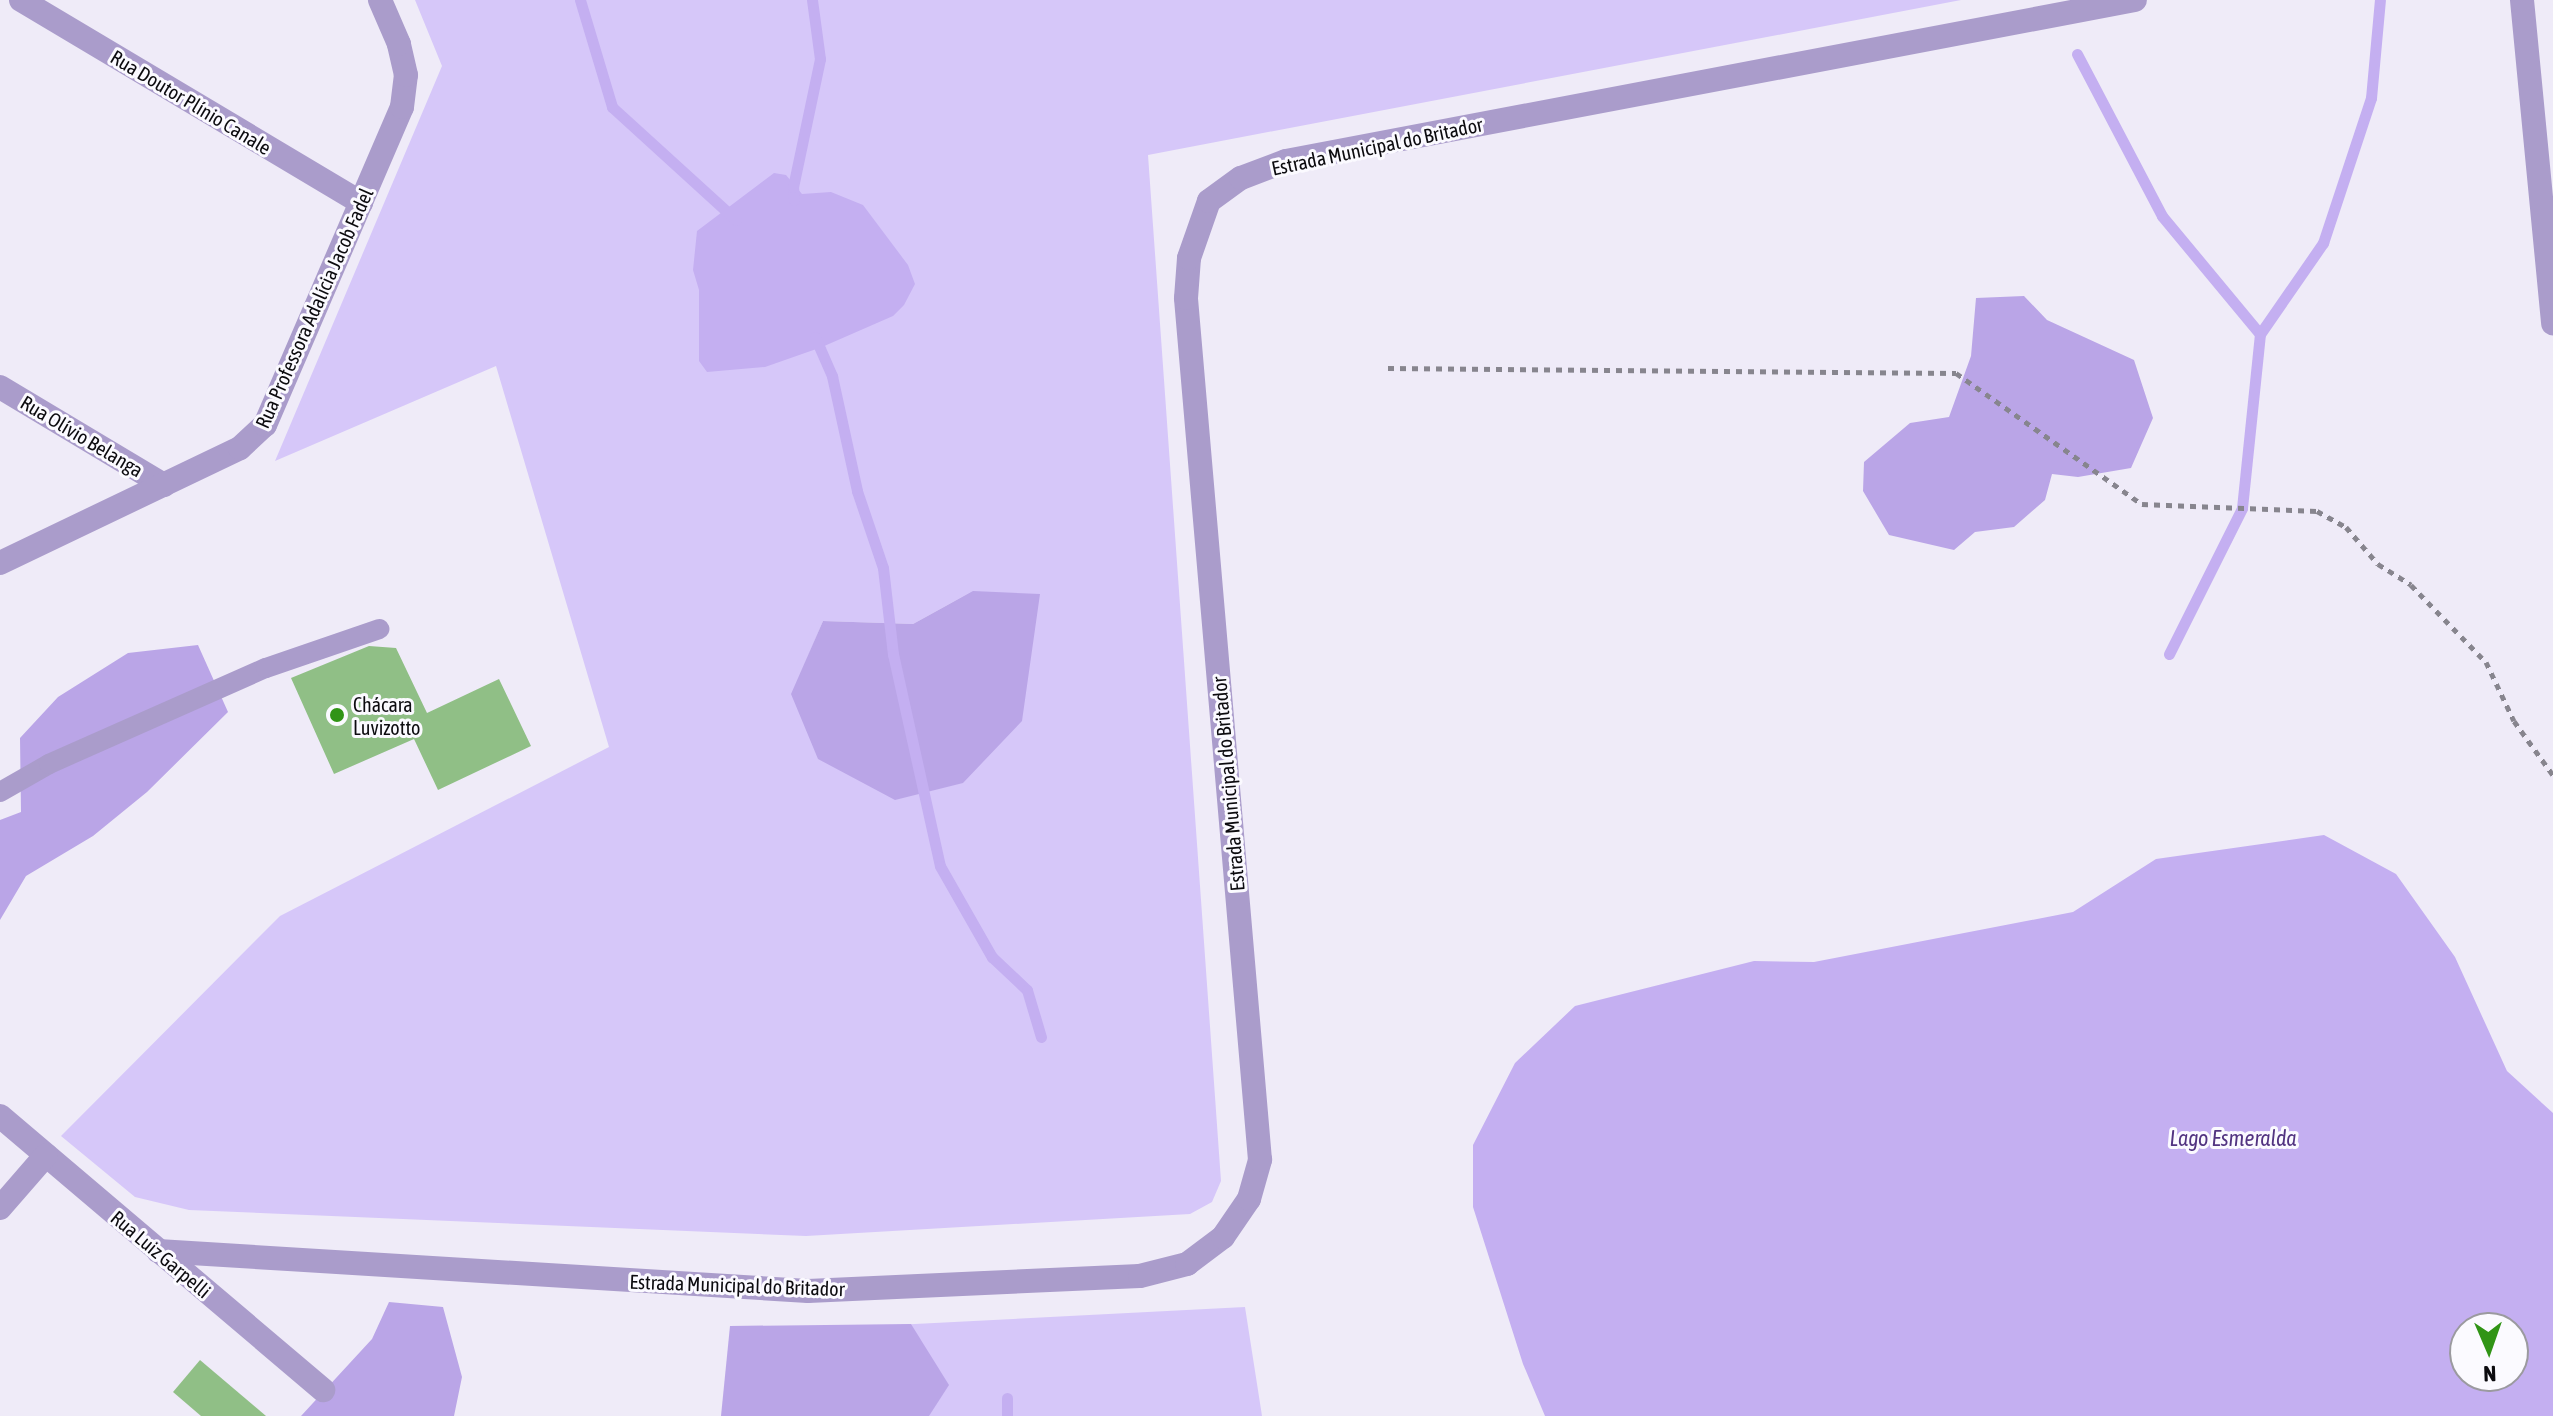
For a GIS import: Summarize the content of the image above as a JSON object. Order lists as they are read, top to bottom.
{
  "streets": {
    "street": [
      "Rua Doutor Plínio Canale",
      "Estrada Municipal do Britador",
      "Rua Professora Adalícia Jacob Fadel",
      "Rua Olívio Belanga",
      "Rua Luiz Garpelli"
    ]
  },
  "crossings": [
    ["Rua Doutor Plínio Canale", "Rua Professora Adalícia Jacob Fadel"],
    ["Estrada Municipal do Britador", "Rua Luiz Garpelli"],
    ["Rua Professora Adalícia Jacob Fadel", "Rua Olívio Belanga"]
  ],
  "water": ["Lago Esmeralda"],
  "places": ["Chácara Luvizotto"],
  "north": "bottom"
}
